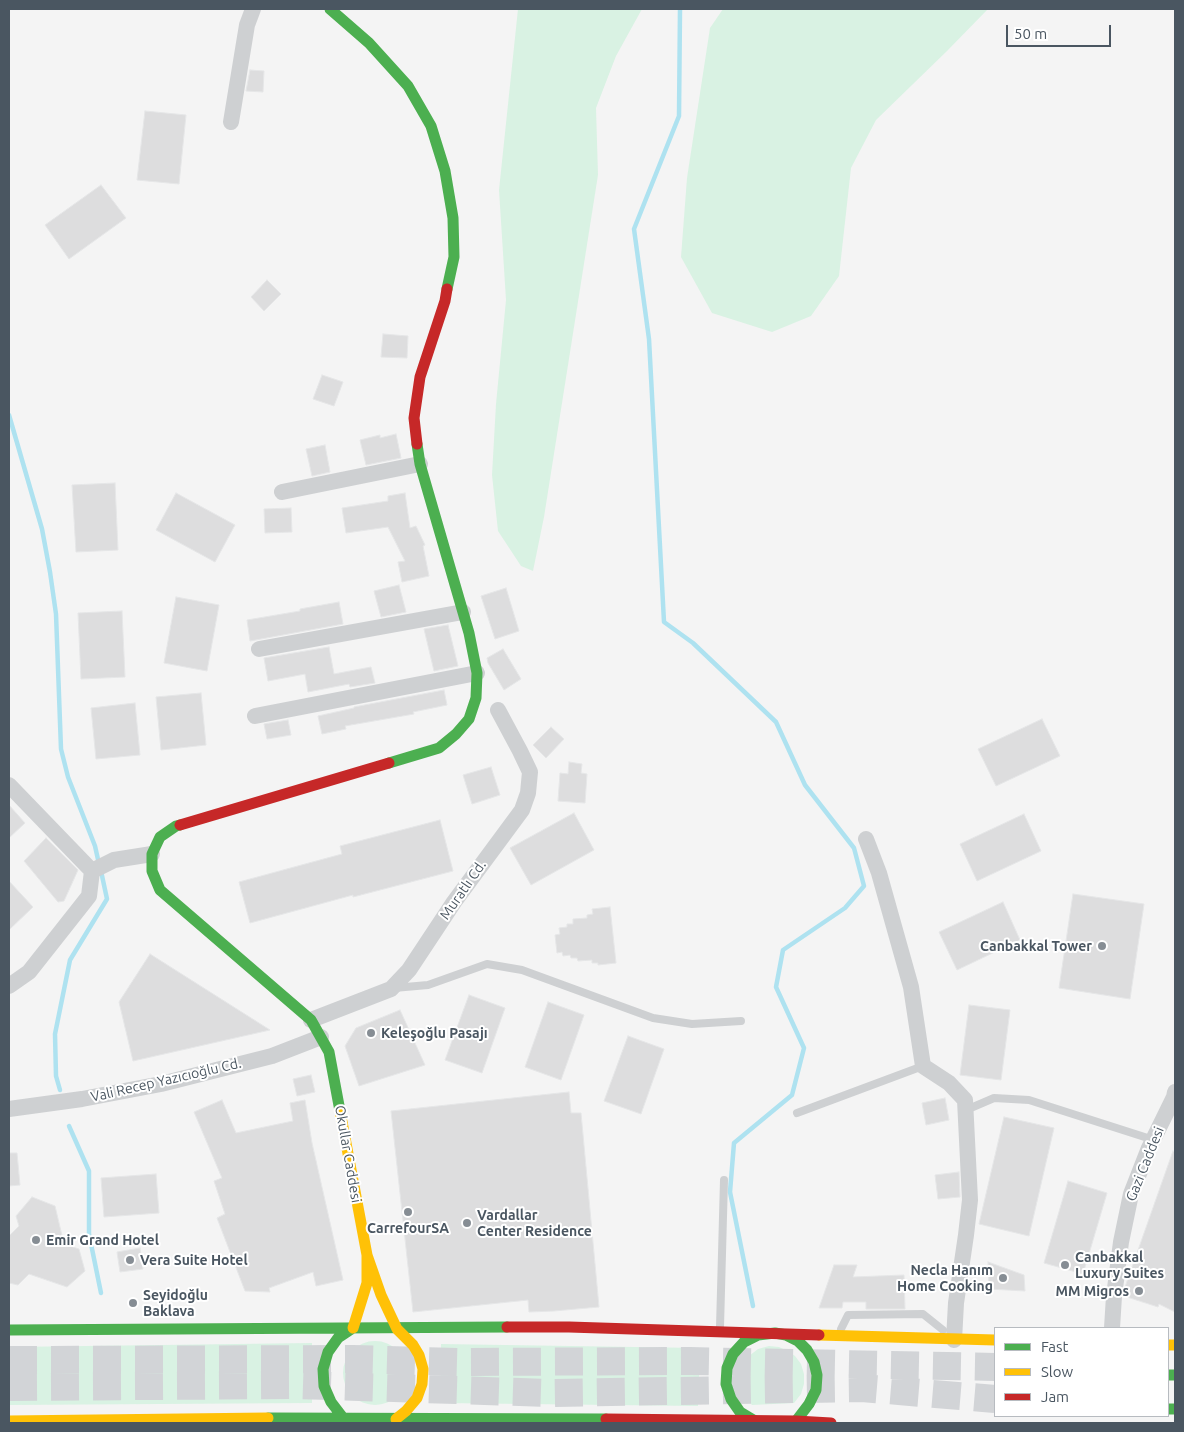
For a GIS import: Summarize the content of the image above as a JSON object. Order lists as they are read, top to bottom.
{
  "streets": {
    "main road": ["Okullar Caddesi"],
    "street": ["Muratlı Cd.", "Vali Recep Yazıcıoğlu Cd.", "Gazi Caddesi"]
  },
  "crossings": [
    ["Muratlı Cd.", "Okullar Caddesi"],
    ["Vali Recep Yazıcıoğlu Cd.", "Okullar Caddesi"]
  ],
  "places": [
    "Canbakkal Tower",
    "Keleşoğlu Pasajı",
    "CarrefourSA",
    "Vardallar Center Residence",
    "Emir Grand Hotel",
    "Vera Suite Hotel",
    "Canbakkal Luxury Suites",
    "Necla Hanım Home Cooking",
    "MM Migros",
    "Seyidoğlu Baklava"
  ],
  "legend": ["Fast", "Slow", "Jam"],
  "scale_bar": "50 m"
}
